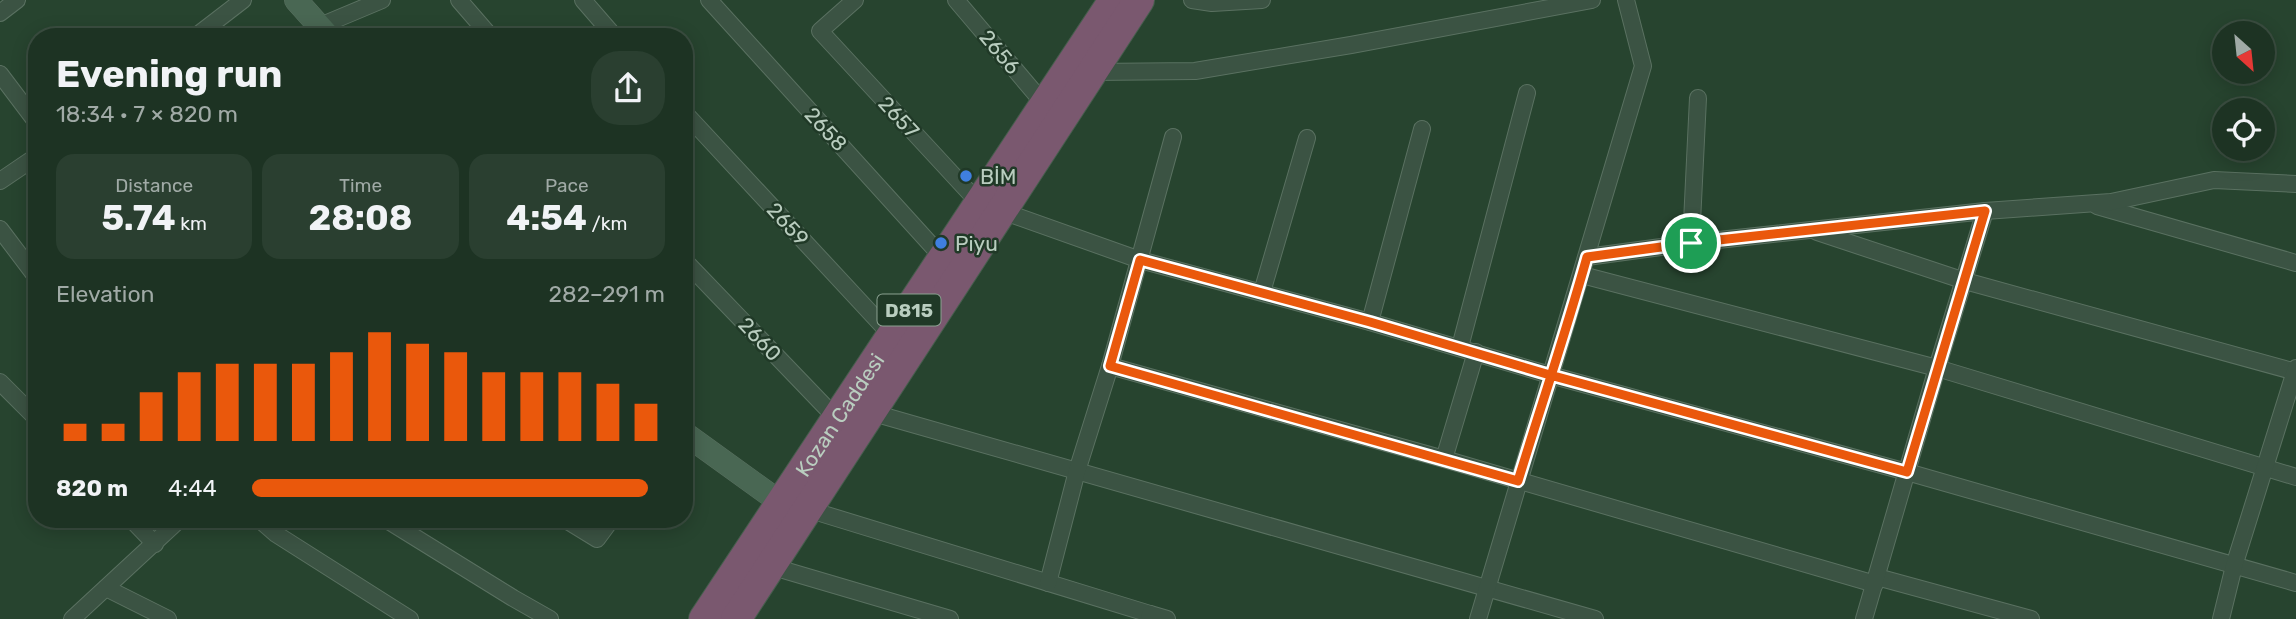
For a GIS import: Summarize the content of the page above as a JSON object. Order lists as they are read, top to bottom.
{
  "streets": {
    "highway": ["D815", "Kozan Caddesi"],
    "street": [
      "2656",
      "2657",
      "2658",
      "2659",
      "2660"
    ]
  },
  "crossings": [
    ["2656", "Kozan Caddesi"],
    ["2657", "Kozan Caddesi"],
    ["2658", "Kozan Caddesi"],
    ["2659", "Kozan Caddesi"],
    ["2660", "Kozan Caddesi"]
  ],
  "places": ["BİM", "Piyu"],
  "north": "bottom right",
  "page": {
    "heading": ["Evening run", "18:34 · 7 × 820 m"],
    "stats": [
      ["Distance", "5.74 km"],
      ["Time", "28:08"],
      ["Pace", "4:54 /km"]
    ],
    "chart": ["Elevation", "282–291 m"],
    "list": [
      {
        "name": "820 m",
        "note": "4:44"
      }
    ]
  }
}
